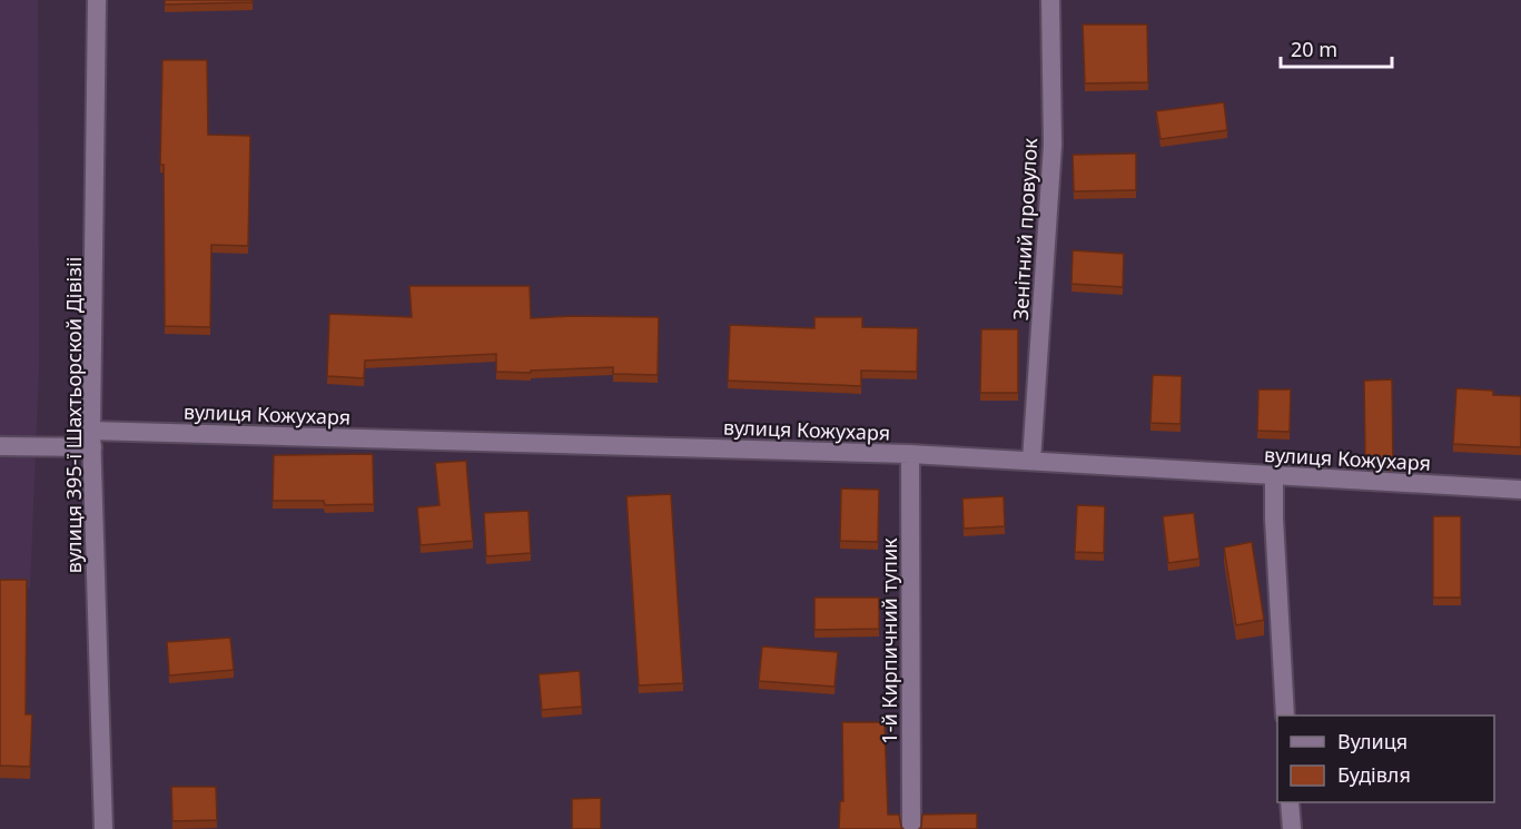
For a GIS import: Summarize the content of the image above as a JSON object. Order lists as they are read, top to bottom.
{
  "streets": {
    "street": [
      "Зенітний провулок",
      "вулиця Кожухаря",
      "вулиця 395-ї Шахтьорской Дівізіі",
      "1-й Кирпичний тупик"
    ]
  },
  "crossings": [
    ["Зенітний провулок", "вулиця Кожухаря"],
    ["вулиця Кожухаря", "вулиця 395-ї Шахтьорской Дівізіі"],
    ["вулиця Кожухаря", "1-й Кирпичний тупик"]
  ],
  "legend": ["Вулиця", "Будівля"],
  "scale_bar": "20 m"
}
